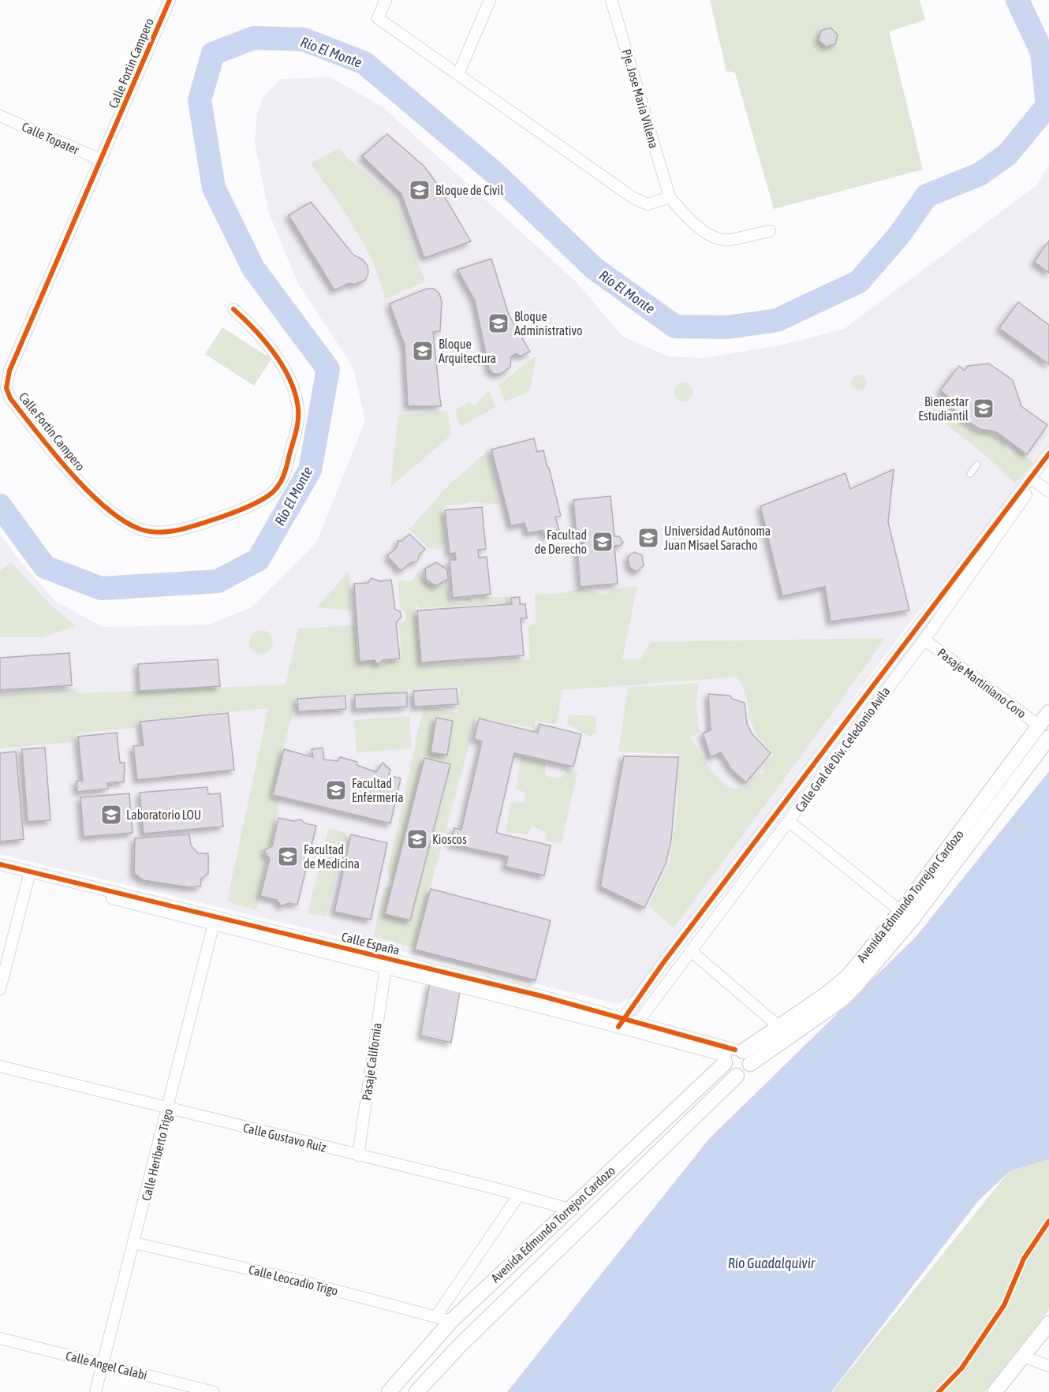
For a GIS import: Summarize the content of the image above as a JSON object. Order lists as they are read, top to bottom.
{
  "streets": {
    "street": [
      "Calle Fortin Campero",
      "Pje. Jose Maria Villena",
      "Calle Topater",
      "Pasaje Martiniano Coro",
      "Calle Gral de Div. Celedonio Avila",
      "Avenida Edmundo Torrejon Cardozo",
      "Calle España",
      "Pasaje California",
      "Calle Gustavo Ruiz",
      "Calle Heriberto Trigo",
      "Calle Leocadio Trigo",
      "Calle Angel Calabi"
    ]
  },
  "crossings": [
    ["Calle Fortin Campero", "Calle Topater"],
    ["Pasaje Martiniano Coro", "Calle Gral de Div. Celedonio Avila"],
    ["Pasaje Martiniano Coro", "Avenida Edmundo Torrejon Cardozo"],
    ["Calle Gral de Div. Celedonio Avila", "Calle España"],
    ["Avenida Edmundo Torrejon Cardozo", "Calle España"],
    ["Avenida Edmundo Torrejon Cardozo", "Calle Gustavo Ruiz"],
    ["Avenida Edmundo Torrejon Cardozo", "Calle Leocadio Trigo"],
    ["Calle España", "Pasaje California"],
    ["Calle España", "Calle Heriberto Trigo"],
    ["Pasaje California", "Calle Gustavo Ruiz"],
    ["Calle Gustavo Ruiz", "Calle Heriberto Trigo"],
    ["Calle Heriberto Trigo", "Calle Leocadio Trigo"],
    ["Calle Heriberto Trigo", "Calle Angel Calabi"]
  ],
  "water": ["Río El Monte", "Río Guadalquivir"],
  "places": {
    "school or university": [
      "Bloque de Civil",
      "Bloque Administrativo",
      "Bloque Arquitectura",
      "Bienestar Estudiantil",
      "Universidad Autónoma Juan Misael Saracho",
      "Facultad de Derecho",
      "Facultad Enfermería",
      "Laboratorio LOU",
      "Kioscos",
      "Facultad de Medicina"
    ]
  }
}
